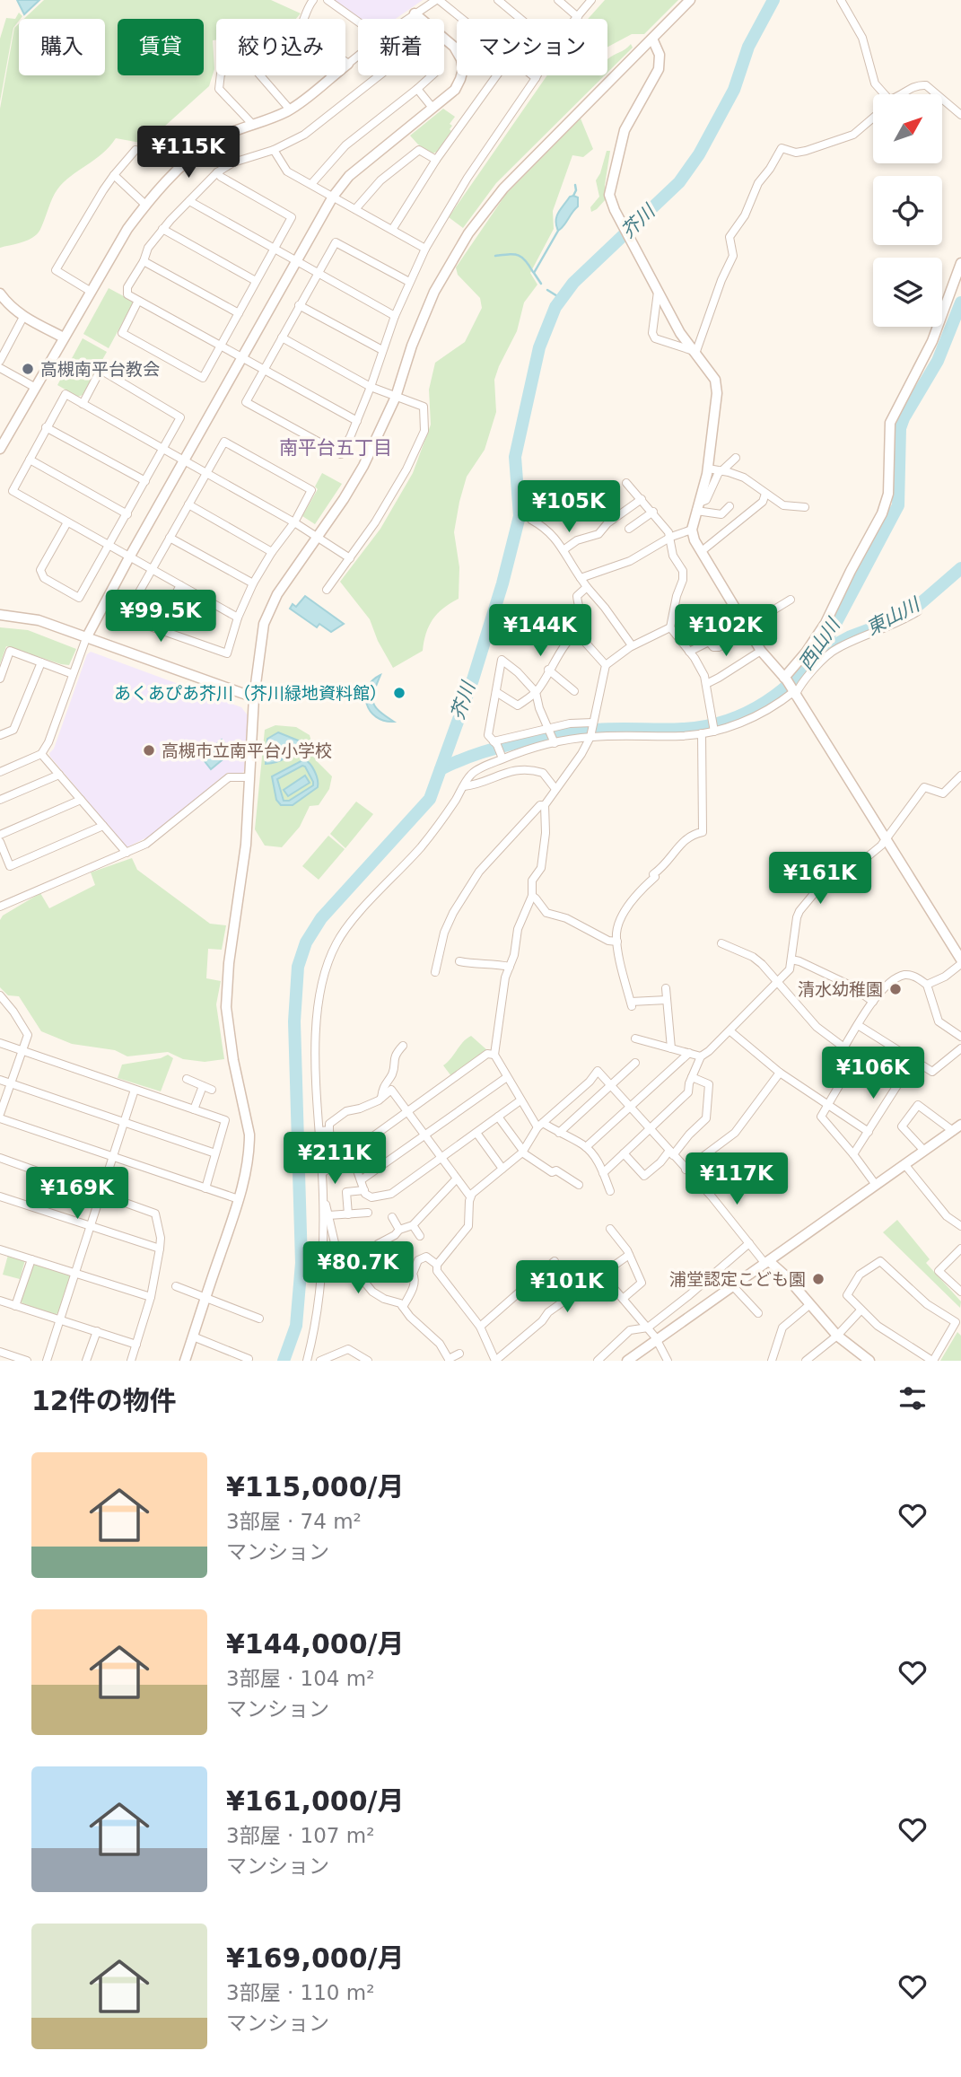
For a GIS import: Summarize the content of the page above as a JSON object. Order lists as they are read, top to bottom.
{
  "districts": ["南平台五丁目"],
  "water": ["芥川", "東山川", "西山川"],
  "places": [
    "高槻南平台教会",
    "あくあぴあ芥川（芥川緑地資料館）",
    "高槻市立南平台小学校",
    "清水幼稚園",
    "浦堂認定こども園"
  ],
  "north": "top right",
  "page": {
    "chip": [
      "購入",
      "賃貸",
      "絞り込み",
      "新着",
      "マンション"
    ],
    "price": [
      "¥115K",
      "¥105K",
      "¥99.5K",
      "¥144K",
      "¥102K",
      "¥161K",
      "¥106K",
      "¥211K",
      "¥117K",
      "¥169K",
      "¥80.7K",
      "¥101K"
    ],
    "heading": "12件の物件",
    "list": [
      {
        "name": "¥115,000/月",
        "note": "3部屋 · 74 m² · マンション"
      },
      {
        "name": "¥144,000/月",
        "note": "3部屋 · 104 m² · マンション"
      },
      {
        "name": "¥161,000/月",
        "note": "3部屋 · 107 m² · マンション"
      },
      {
        "name": "¥169,000/月",
        "note": "3部屋 · 110 m² · マンション"
      }
    ]
  }
}
